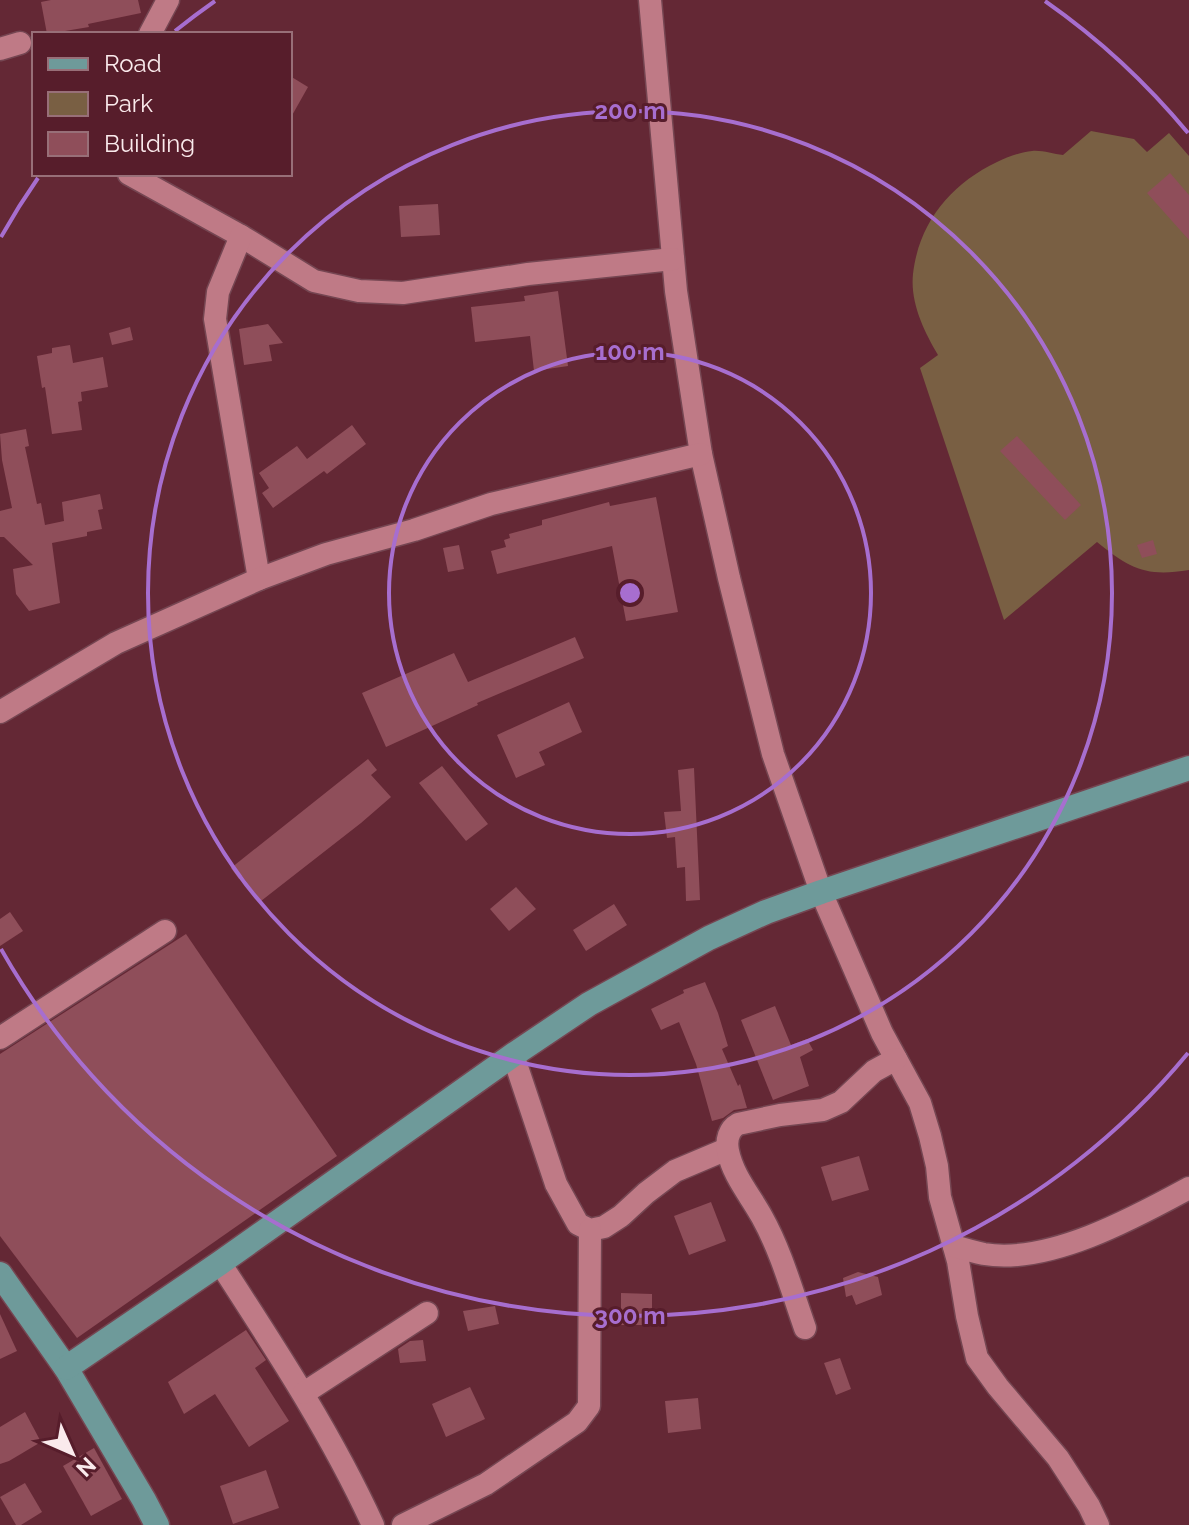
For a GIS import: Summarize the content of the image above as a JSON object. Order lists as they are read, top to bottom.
{
  "legend": ["Road", "Park", "Building"],
  "north": "bottom right",
  "rings": ["200 m", "100 m", "300 m"]
}
